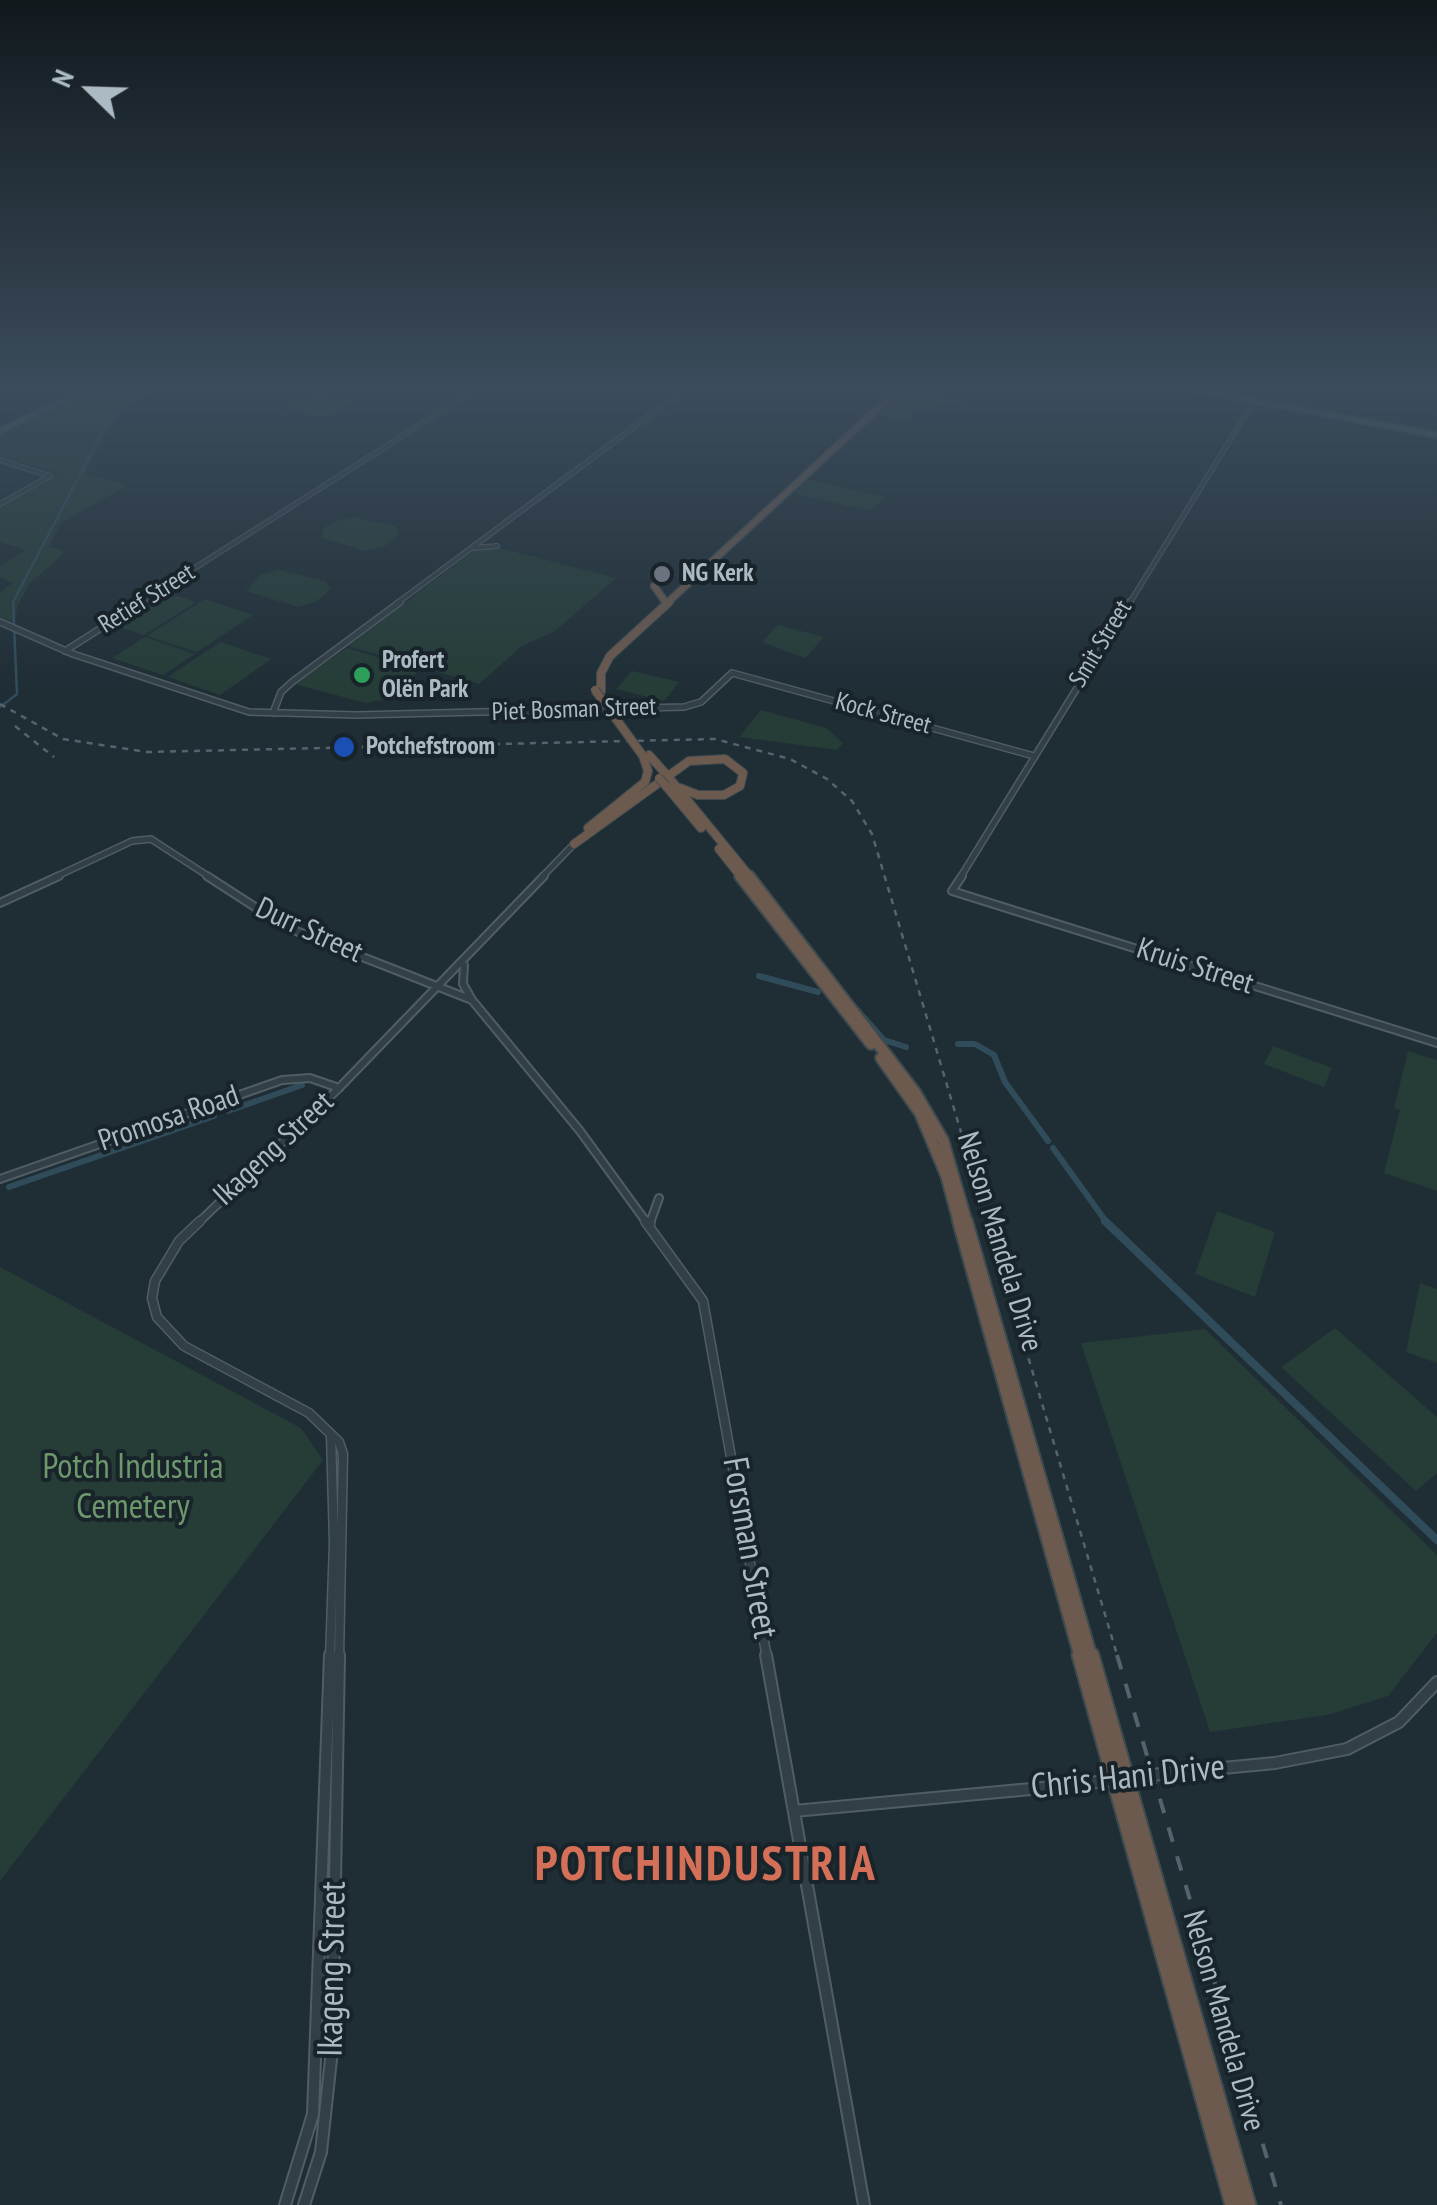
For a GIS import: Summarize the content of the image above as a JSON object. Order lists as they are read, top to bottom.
{
  "streets": {
    "highway": ["Nelson Mandela Drive"],
    "street": [
      "Retief Street",
      "Smit Street",
      "Piet Bosman Street",
      "Kock Street",
      "Durr Street",
      "Kruis Street",
      "Promosa Road",
      "Ikageng Street",
      "Forsman Street",
      "Chris Hani Drive"
    ]
  },
  "crossings": [
    ["Retief Street", "Piet Bosman Street"],
    ["Smit Street", "Kock Street"],
    ["Smit Street", "Kruis Street"],
    ["Piet Bosman Street", "Kock Street"],
    ["Durr Street", "Ikageng Street"],
    ["Durr Street", "Forsman Street"],
    ["Promosa Road", "Ikageng Street"],
    ["Ikageng Street", "Forsman Street"],
    ["Forsman Street", "Chris Hani Drive"]
  ],
  "districts": ["POTCHINDUSTRIA"],
  "parks": ["Potch Industria Cemetery"],
  "places": ["NG Kerk", "Profert Olën Park", "Potchefstroom"],
  "north": "top left"
}
